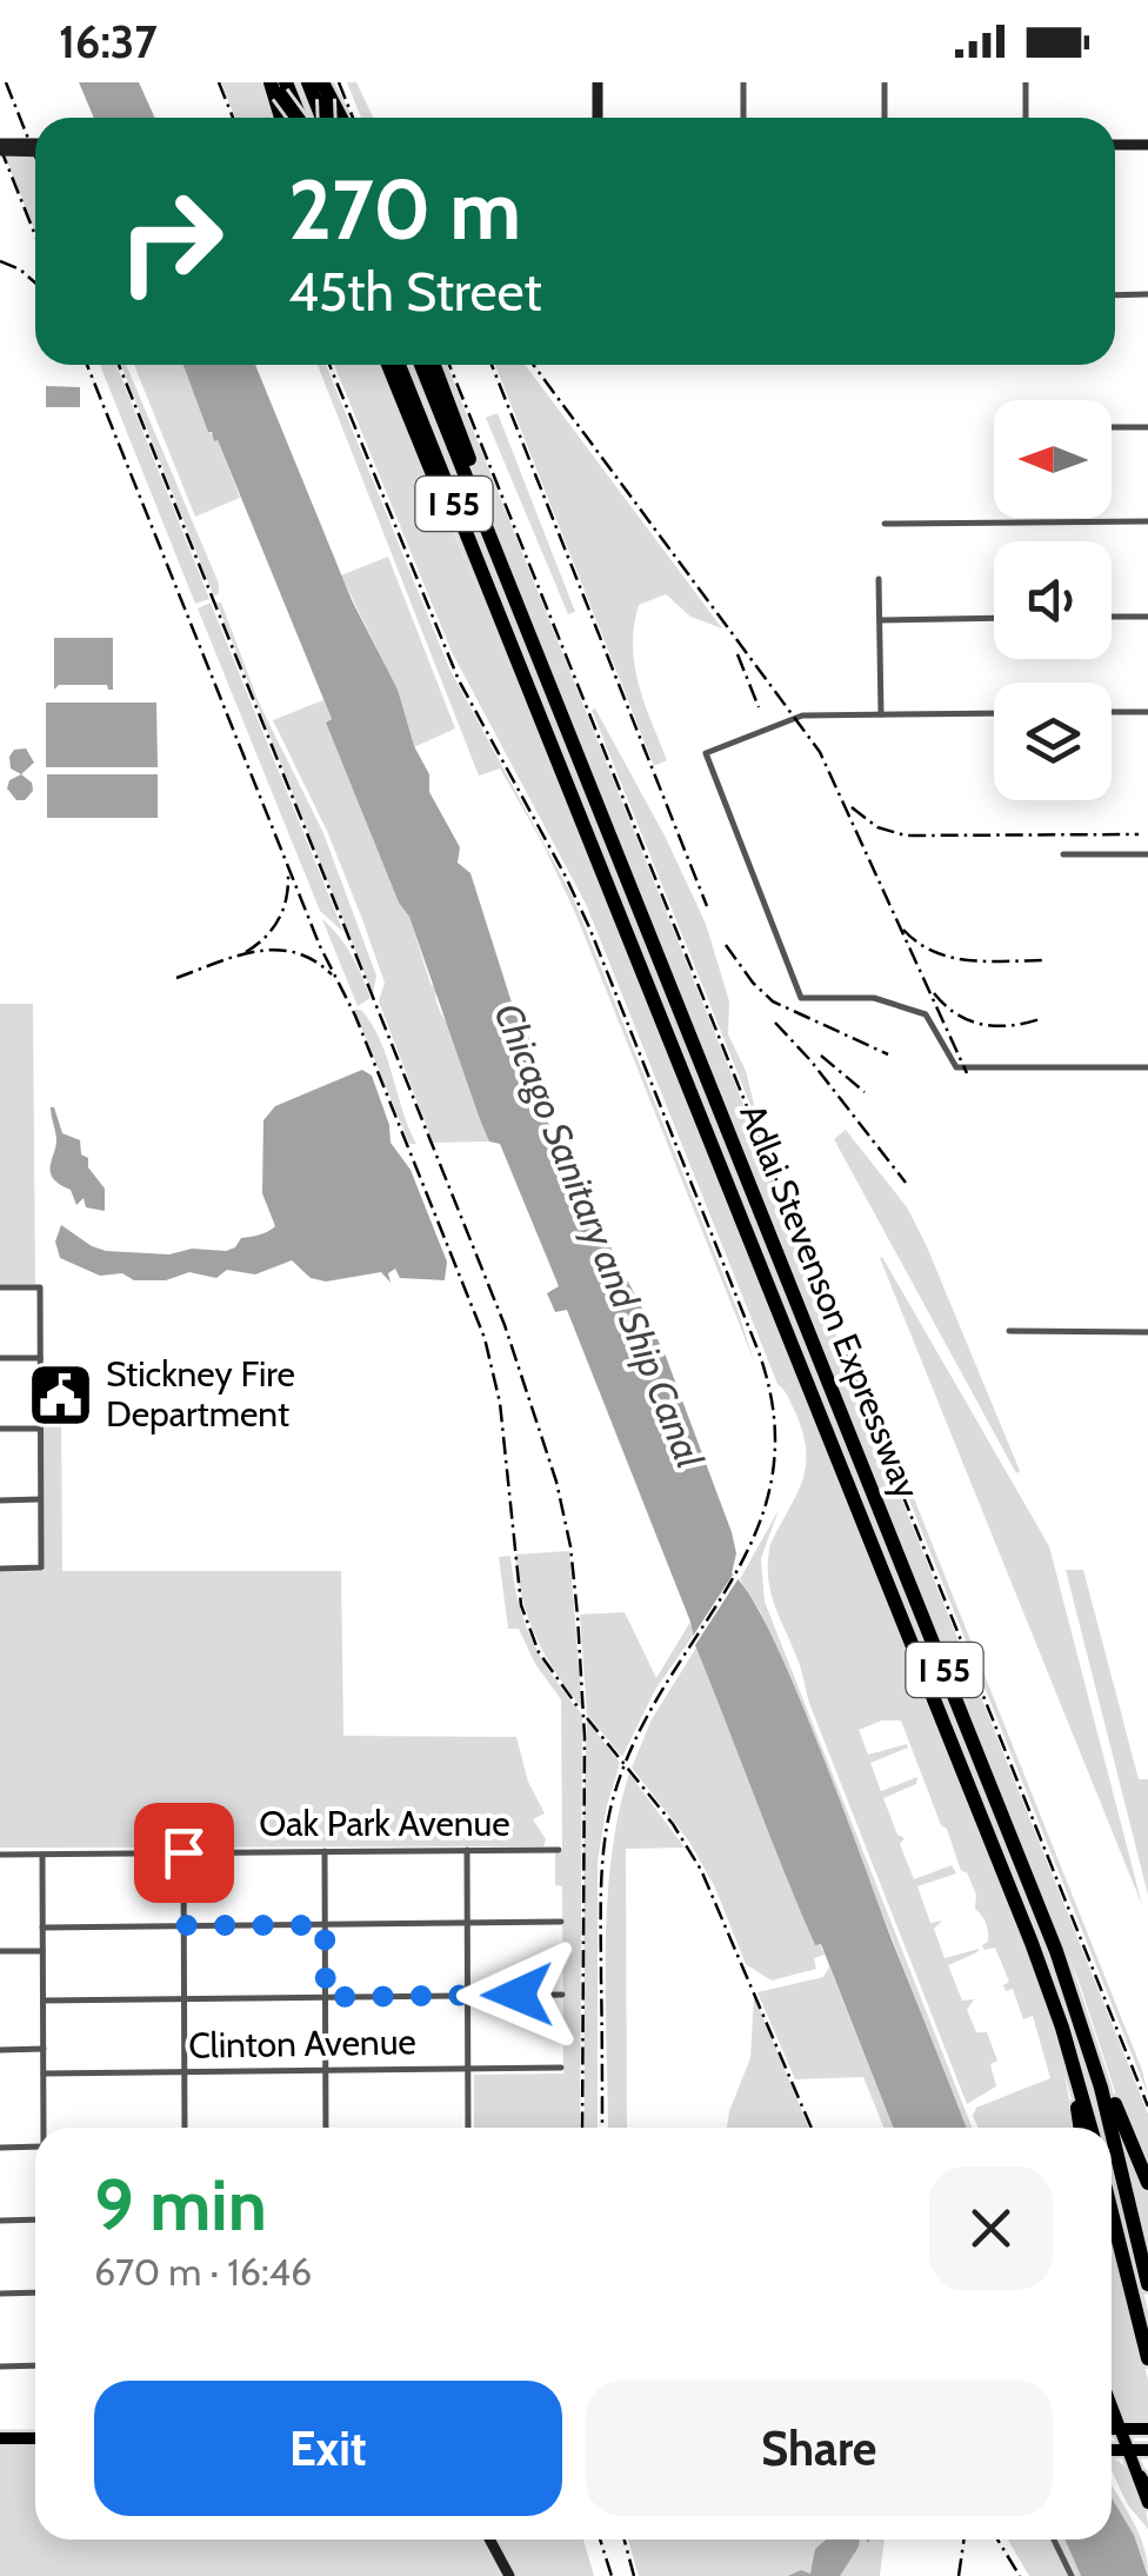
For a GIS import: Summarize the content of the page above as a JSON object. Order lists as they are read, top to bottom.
{
  "streets": {
    "highway": ["I 55", "Adlai Stevenson Expressway"],
    "street": ["Oak Park Avenue", "Clinton Avenue"]
  },
  "water": ["Chicago Sanitary and Ship Canal"],
  "places": {
    "public building": ["Stickney Fire Department"]
  },
  "north": "left",
  "page": {
    "status": "16:37",
    "turn": ["270 m", "45th Street"],
    "heading": ["9 min", "670 m · 16:46"],
    "buttons": ["Exit", "Share"]
  }
}
